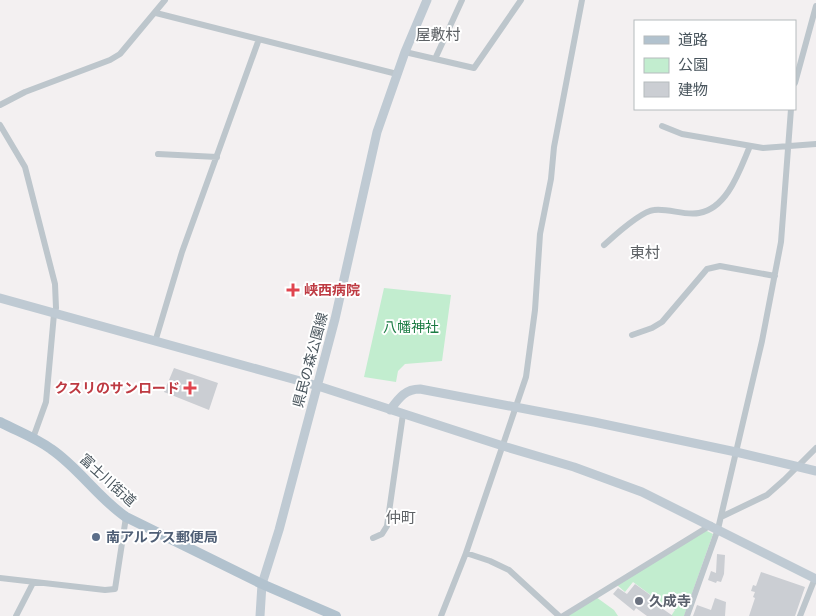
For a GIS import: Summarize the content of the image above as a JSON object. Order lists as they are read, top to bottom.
{
  "streets": {
    "main road": ["富士川街道"],
    "street": ["県民の森公園線"]
  },
  "crossings": [
    ["県民の森公園線", "富士川街道"]
  ],
  "districts": ["屋敷村", "東村", "仲町"],
  "parks": ["八幡神社"],
  "places": {
    "health": ["峡西病院", "クスリのサンロード"],
    "other": ["南アルプス郵便局", "久成寺"]
  },
  "legend": ["道路", "公園", "建物"]
}
